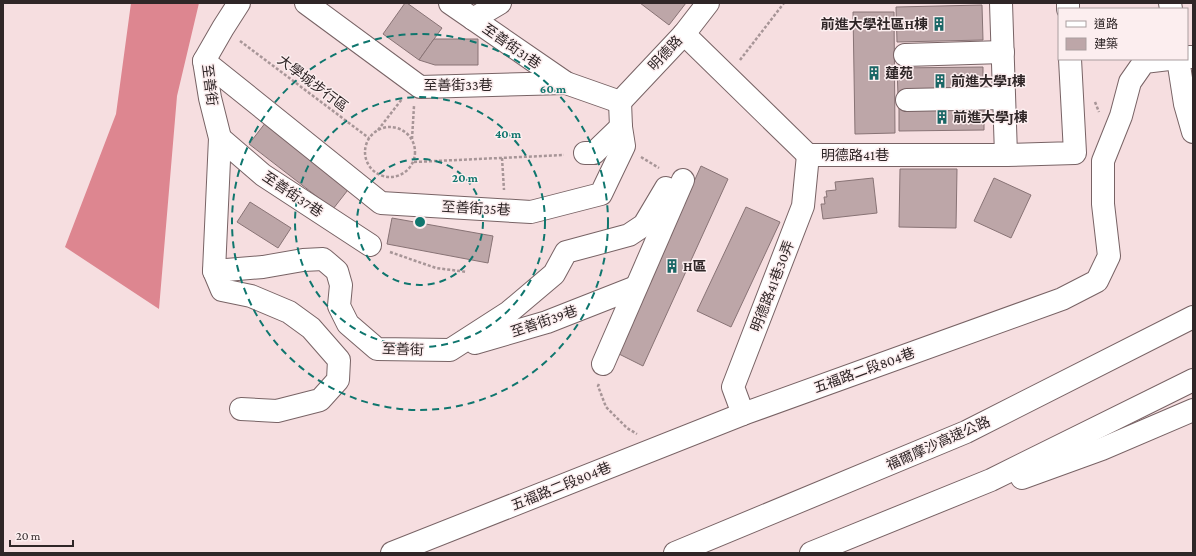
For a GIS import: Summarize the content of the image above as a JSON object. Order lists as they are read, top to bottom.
{
  "streets": {
    "main road": [
      "至善街31巷",
      "明德路",
      "至善街",
      "至善街33巷",
      "明德路41巷",
      "至善街37巷",
      "至善街35巷",
      "明德路41巷30弄",
      "至善街39巷",
      "五福路二段804巷",
      "福爾摩沙高速公路"
    ],
    "path": ["大學城步行區"]
  },
  "crossings": [
    ["至善街31巷", "明德路"],
    ["至善街31巷", "至善街33巷"],
    ["至善街31巷", "至善街35巷"],
    ["明德路", "明德路41巷"],
    ["明德路", "至善街35巷"],
    ["至善街", "至善街37巷"],
    ["至善街", "至善街35巷"],
    ["至善街", "至善街39巷"],
    ["明德路41巷", "明德路41巷30弄"],
    ["明德路41巷30弄", "五福路二段804巷"]
  ],
  "places": {
    "building": [
      "前進大學社區H棟",
      "蓮苑",
      "前進大學I棟",
      "前進大學J棟",
      "H區"
    ]
  },
  "legend": ["道路", "建築"],
  "scale_bar": "20 m",
  "rings": ["60 m", "40 m", "20 m"]
}
